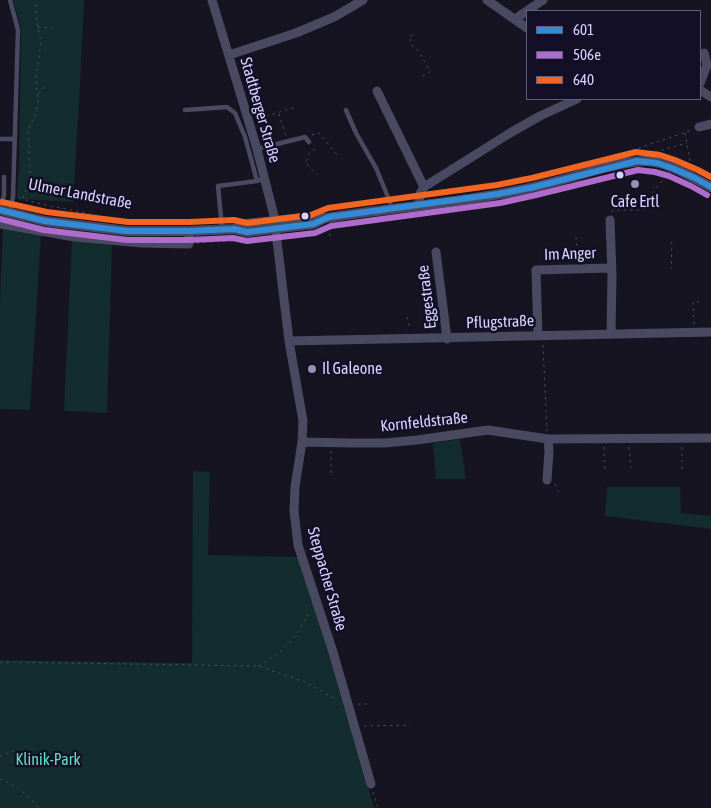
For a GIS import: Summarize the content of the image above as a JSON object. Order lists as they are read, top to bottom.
{
  "streets": {
    "street": [
      "Stadtberger Straße",
      "Ulmer Landstraße",
      "Im Anger",
      "Eggestraße",
      "Pflugstraße",
      "Kornfeldstraße",
      "Steppacher Straße"
    ]
  },
  "crossings": [
    ["Stadtberger Straße", "Ulmer Landstraße"],
    ["Stadtberger Straße", "Steppacher Straße"],
    ["Ulmer Landstraße", "Steppacher Straße"],
    ["Im Anger", "Pflugstraße"],
    ["Eggestraße", "Pflugstraße"],
    ["Pflugstraße", "Steppacher Straße"],
    ["Kornfeldstraße", "Steppacher Straße"]
  ],
  "parks": ["Klinik-Park"],
  "places": ["Cafe Ertl", "Il Galeone"],
  "lines": ["transit line 640", "transit line 601", "transit line 506e"],
  "legend": ["601", "506e", "640"]
}
